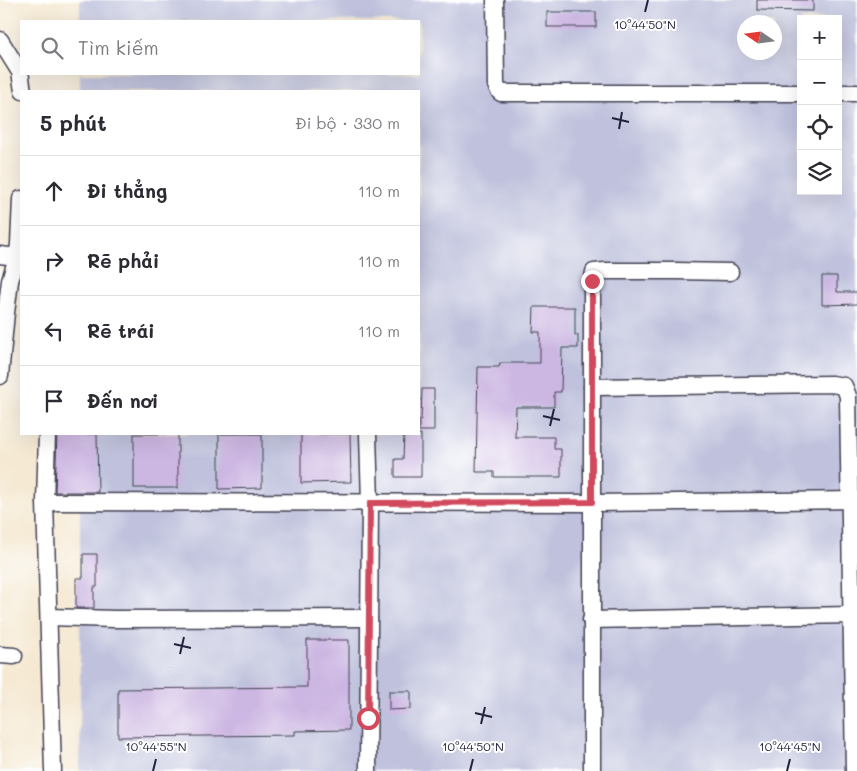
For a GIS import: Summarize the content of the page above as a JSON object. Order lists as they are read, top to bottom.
{
  "north": "left",
  "page": {
    "map_buttons": ["+", "−"],
    "search": "Tìm kiếm",
    "heading": ["5 phút", "Đi bộ · 330 m"],
    "list": [
      ["Đi thẳng", "110 m"],
      ["Rẽ phải", "110 m"],
      ["Rẽ trái", "110 m"],
      "Đến nơi"
    ]
  },
  "coordinates": ["10°44'50\"N", "10°44'55\"N", "10°44'45\"N"]
}
